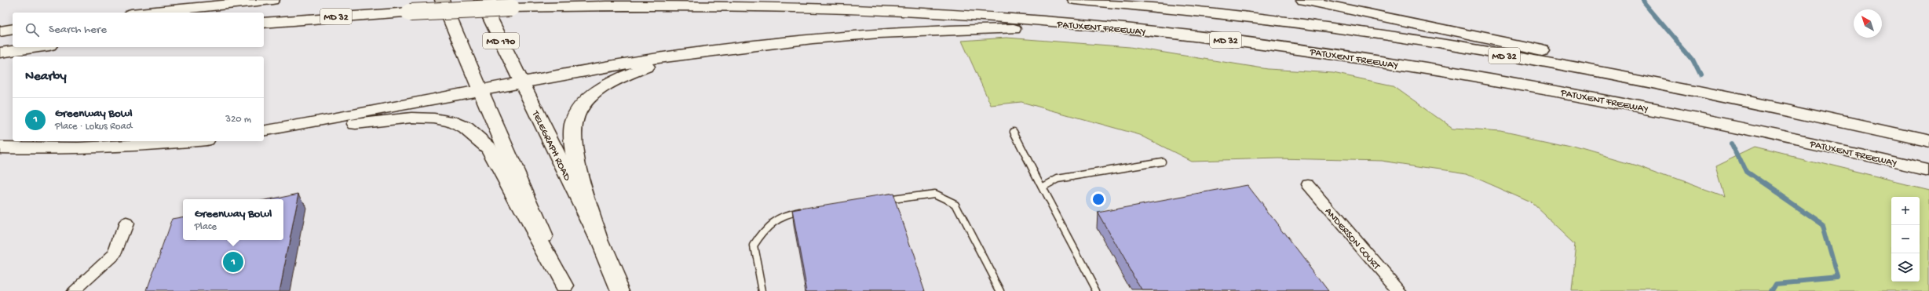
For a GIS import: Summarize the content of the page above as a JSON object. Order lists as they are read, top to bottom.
{
  "streets": {
    "main road": [
      "MD 32",
      "PATUXENT FREEWAY",
      "MD 170",
      "TELEGRAPH ROAD"
    ],
    "street": ["ANDERSON COURT"]
  },
  "north": "top left",
  "page": {
    "search": "Search here",
    "heading": "Nearby",
    "list": [
      {
        "mark": "1",
        "name": "Greenway Bowl",
        "note": "Place · Lokus Road",
        "value": "320 m"
      }
    ],
    "map_buttons": ["+", "−"],
    "popup": ["Greenway Bowl", "Place"],
    "pins": "1"
  }
}
